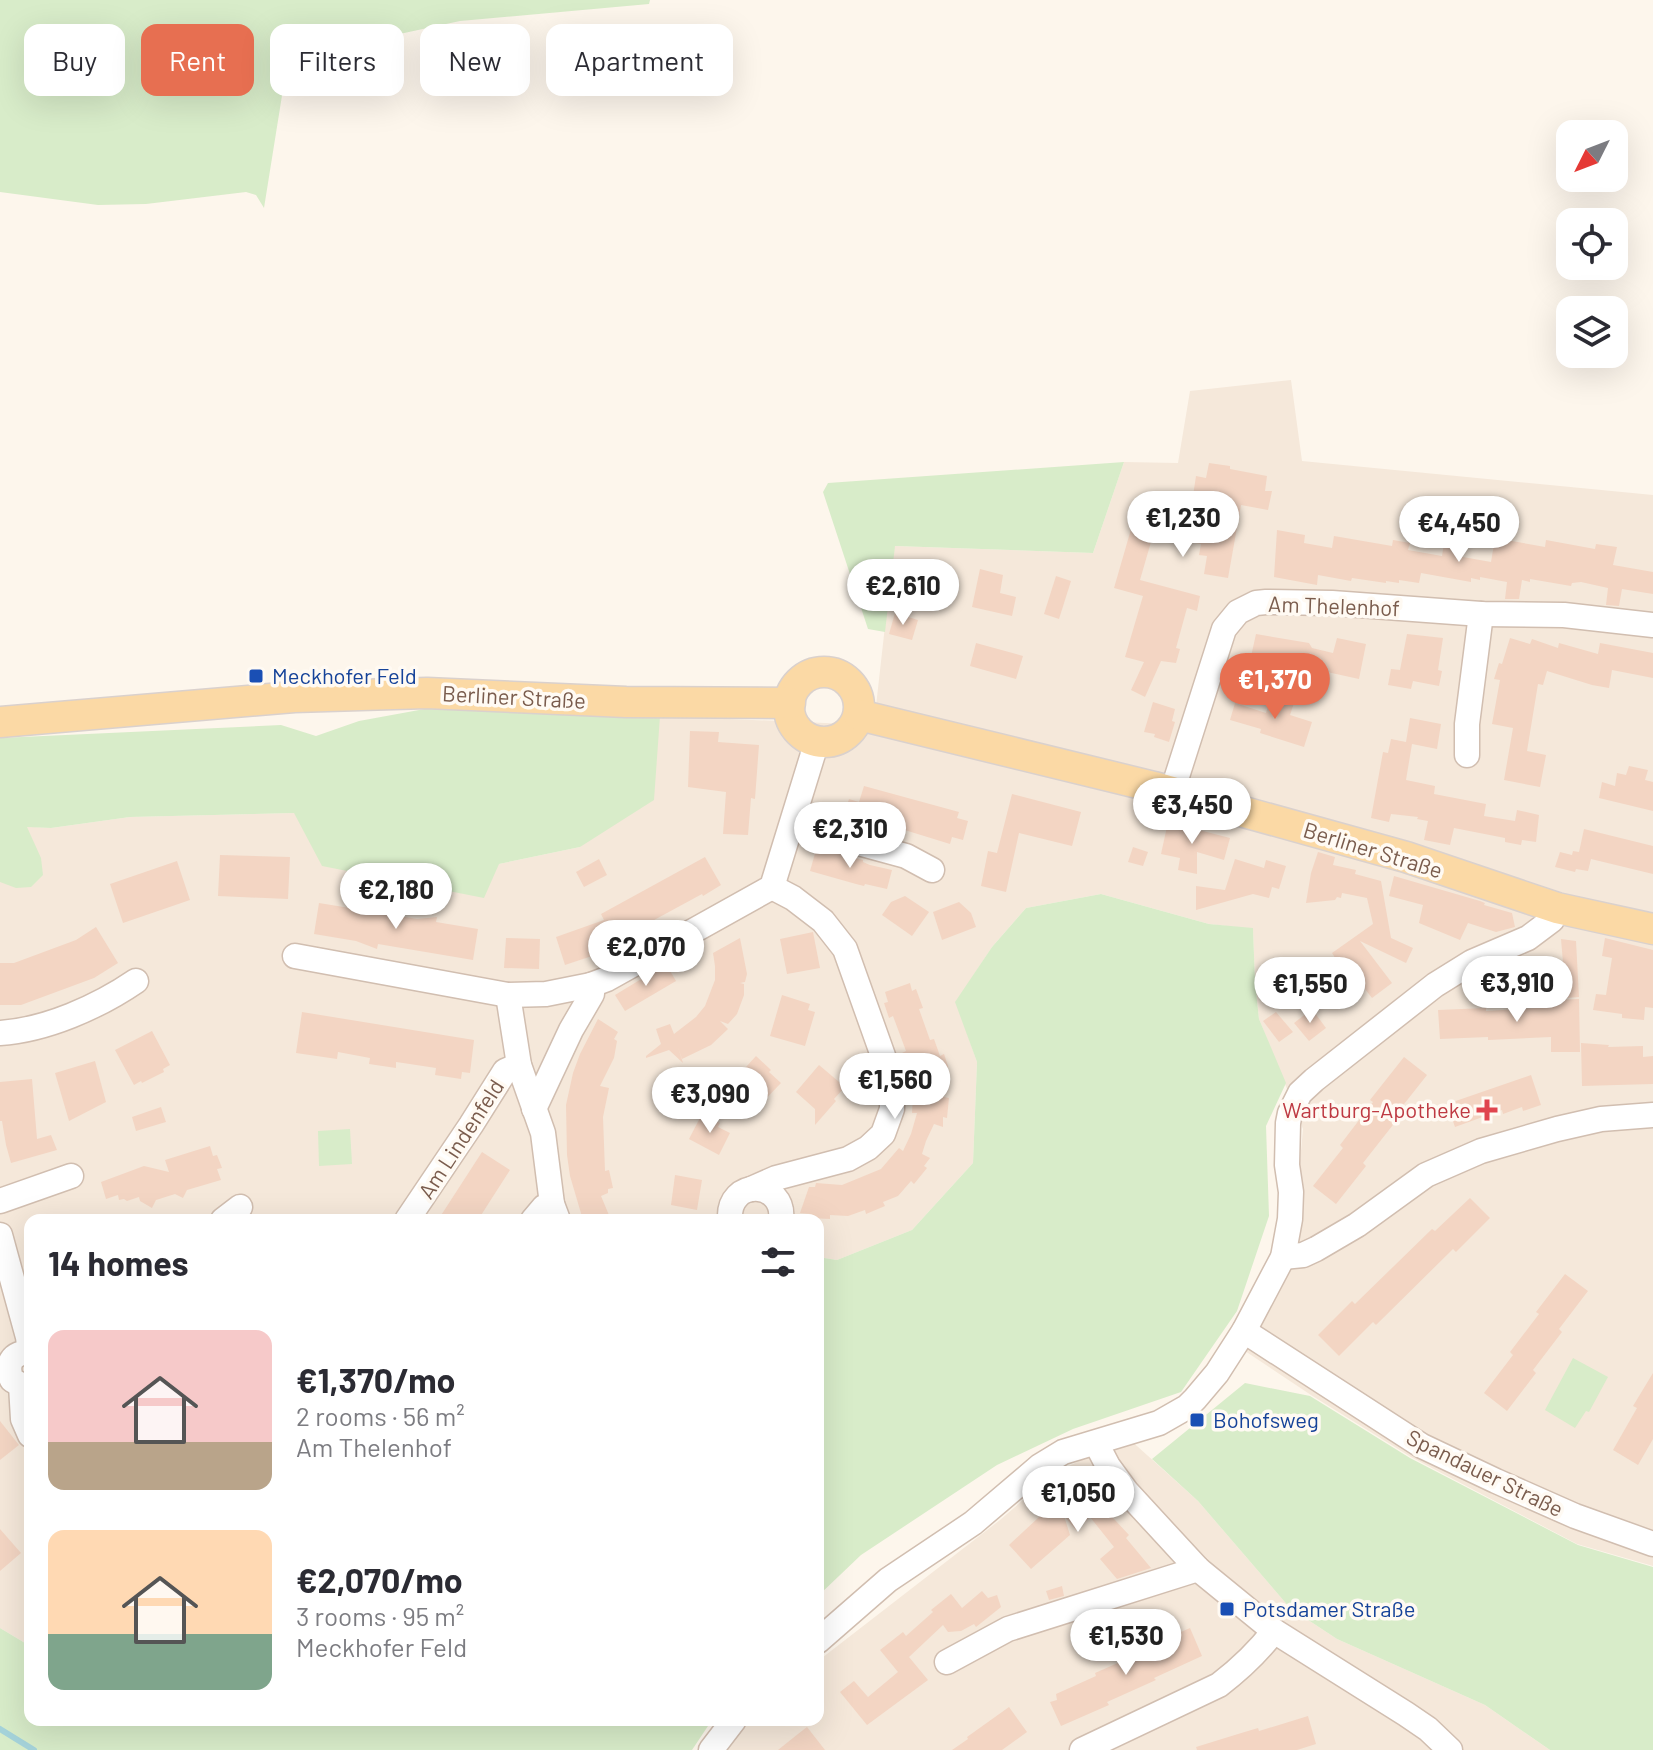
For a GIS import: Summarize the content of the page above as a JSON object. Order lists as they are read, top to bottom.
{
  "streets": {
    "main road": ["Berliner Straße"],
    "street": ["Am Thelenhof", "Am Lindenfeld", "Spandauer Straße"]
  },
  "crossings": [
    ["Am Thelenhof", "Berliner Straße"]
  ],
  "places": {
    "transit": ["Meckhofer Feld", "Bohofsweg", "Potsdamer Straße"],
    "health": ["Wartburg-Apotheke"]
  },
  "north": "bottom left",
  "page": {
    "chip": [
      "Buy",
      "Rent",
      "Filters",
      "New",
      "Apartment"
    ],
    "price": [
      "€1,230",
      "€4,450",
      "€2,610",
      "€1,370",
      "€3,450",
      "€2,310",
      "€2,180",
      "€2,070",
      "€3,910",
      "€1,550",
      "€1,560",
      "€3,090",
      "€1,050",
      "€1,530"
    ],
    "heading": "14 homes",
    "list": [
      {
        "name": "€1,370/mo",
        "note": "2 rooms · 56 m² · Am Thelenhof"
      },
      {
        "name": "€2,070/mo",
        "note": "3 rooms · 95 m² · Meckhofer Feld"
      }
    ]
  }
}
